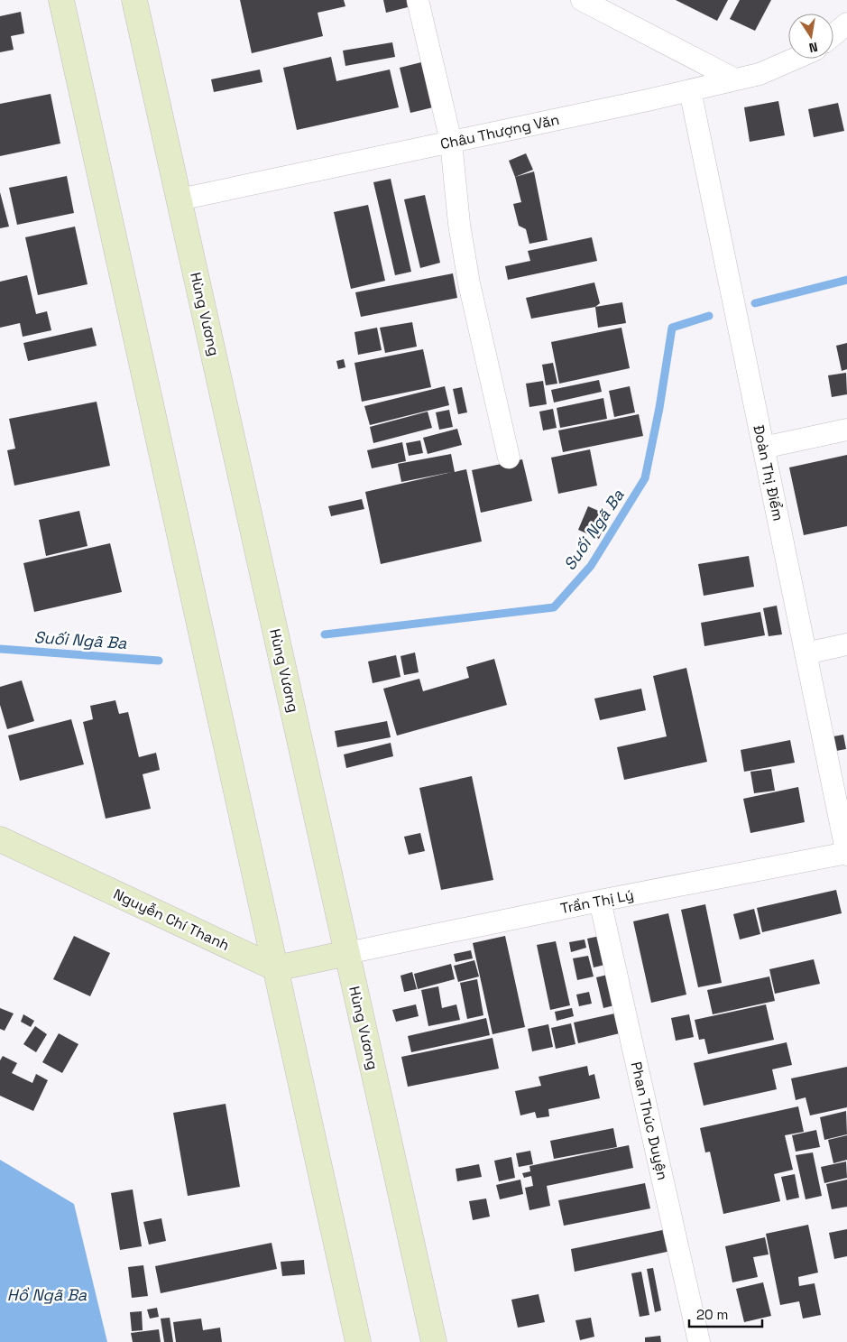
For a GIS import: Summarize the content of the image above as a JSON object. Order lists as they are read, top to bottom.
{
  "streets": {
    "main road": ["Hùng Vương", "Nguyễn Chí Thanh"],
    "street": [
      "Châu Thượng Văn",
      "Đoàn Thị Điểm",
      "Trần Thị Lý",
      "Phan Thúc Duyện"
    ]
  },
  "crossings": [
    ["Châu Thượng Văn", "Hùng Vương"],
    ["Châu Thượng Văn", "Đoàn Thị Điểm"],
    ["Hùng Vương", "Trần Thị Lý"],
    ["Đoàn Thị Điểm", "Trần Thị Lý"],
    ["Trần Thị Lý", "Phan Thúc Duyện"]
  ],
  "water": ["Suối Ngã Ba", "Hồ Ngã Ba"],
  "scale_bar": "20 m",
  "north": "bottom"
}
